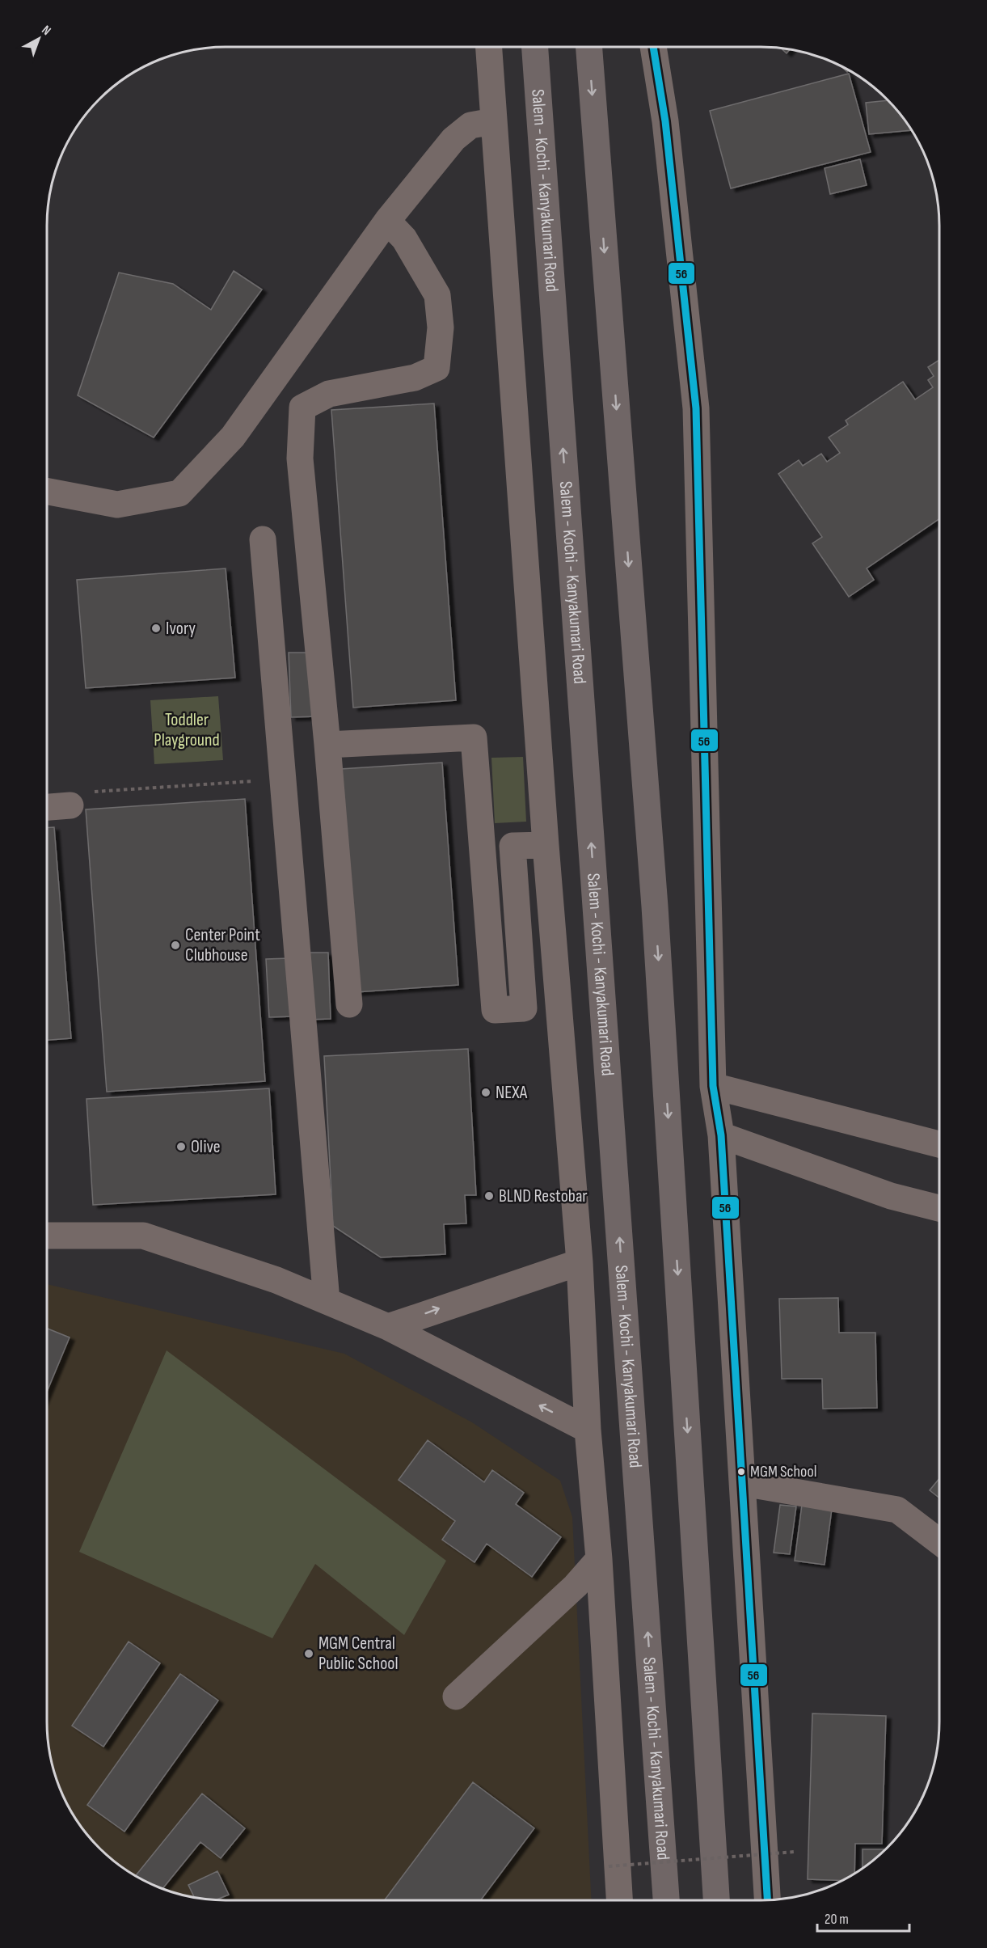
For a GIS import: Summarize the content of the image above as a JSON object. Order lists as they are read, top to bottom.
{
  "streets": {
    "highway": ["Salem - Kochi - Kanyakumari Road"]
  },
  "parks": ["Toddler Playground"],
  "places": [
    "Ivory",
    "Center Point Clubhouse",
    "NEXA",
    "Olive",
    "BLND Restobar",
    "MGM School",
    "MGM Central Public School"
  ],
  "lines": ["transit line 56"],
  "scale_bar": "20 m",
  "north": "top right"
}
